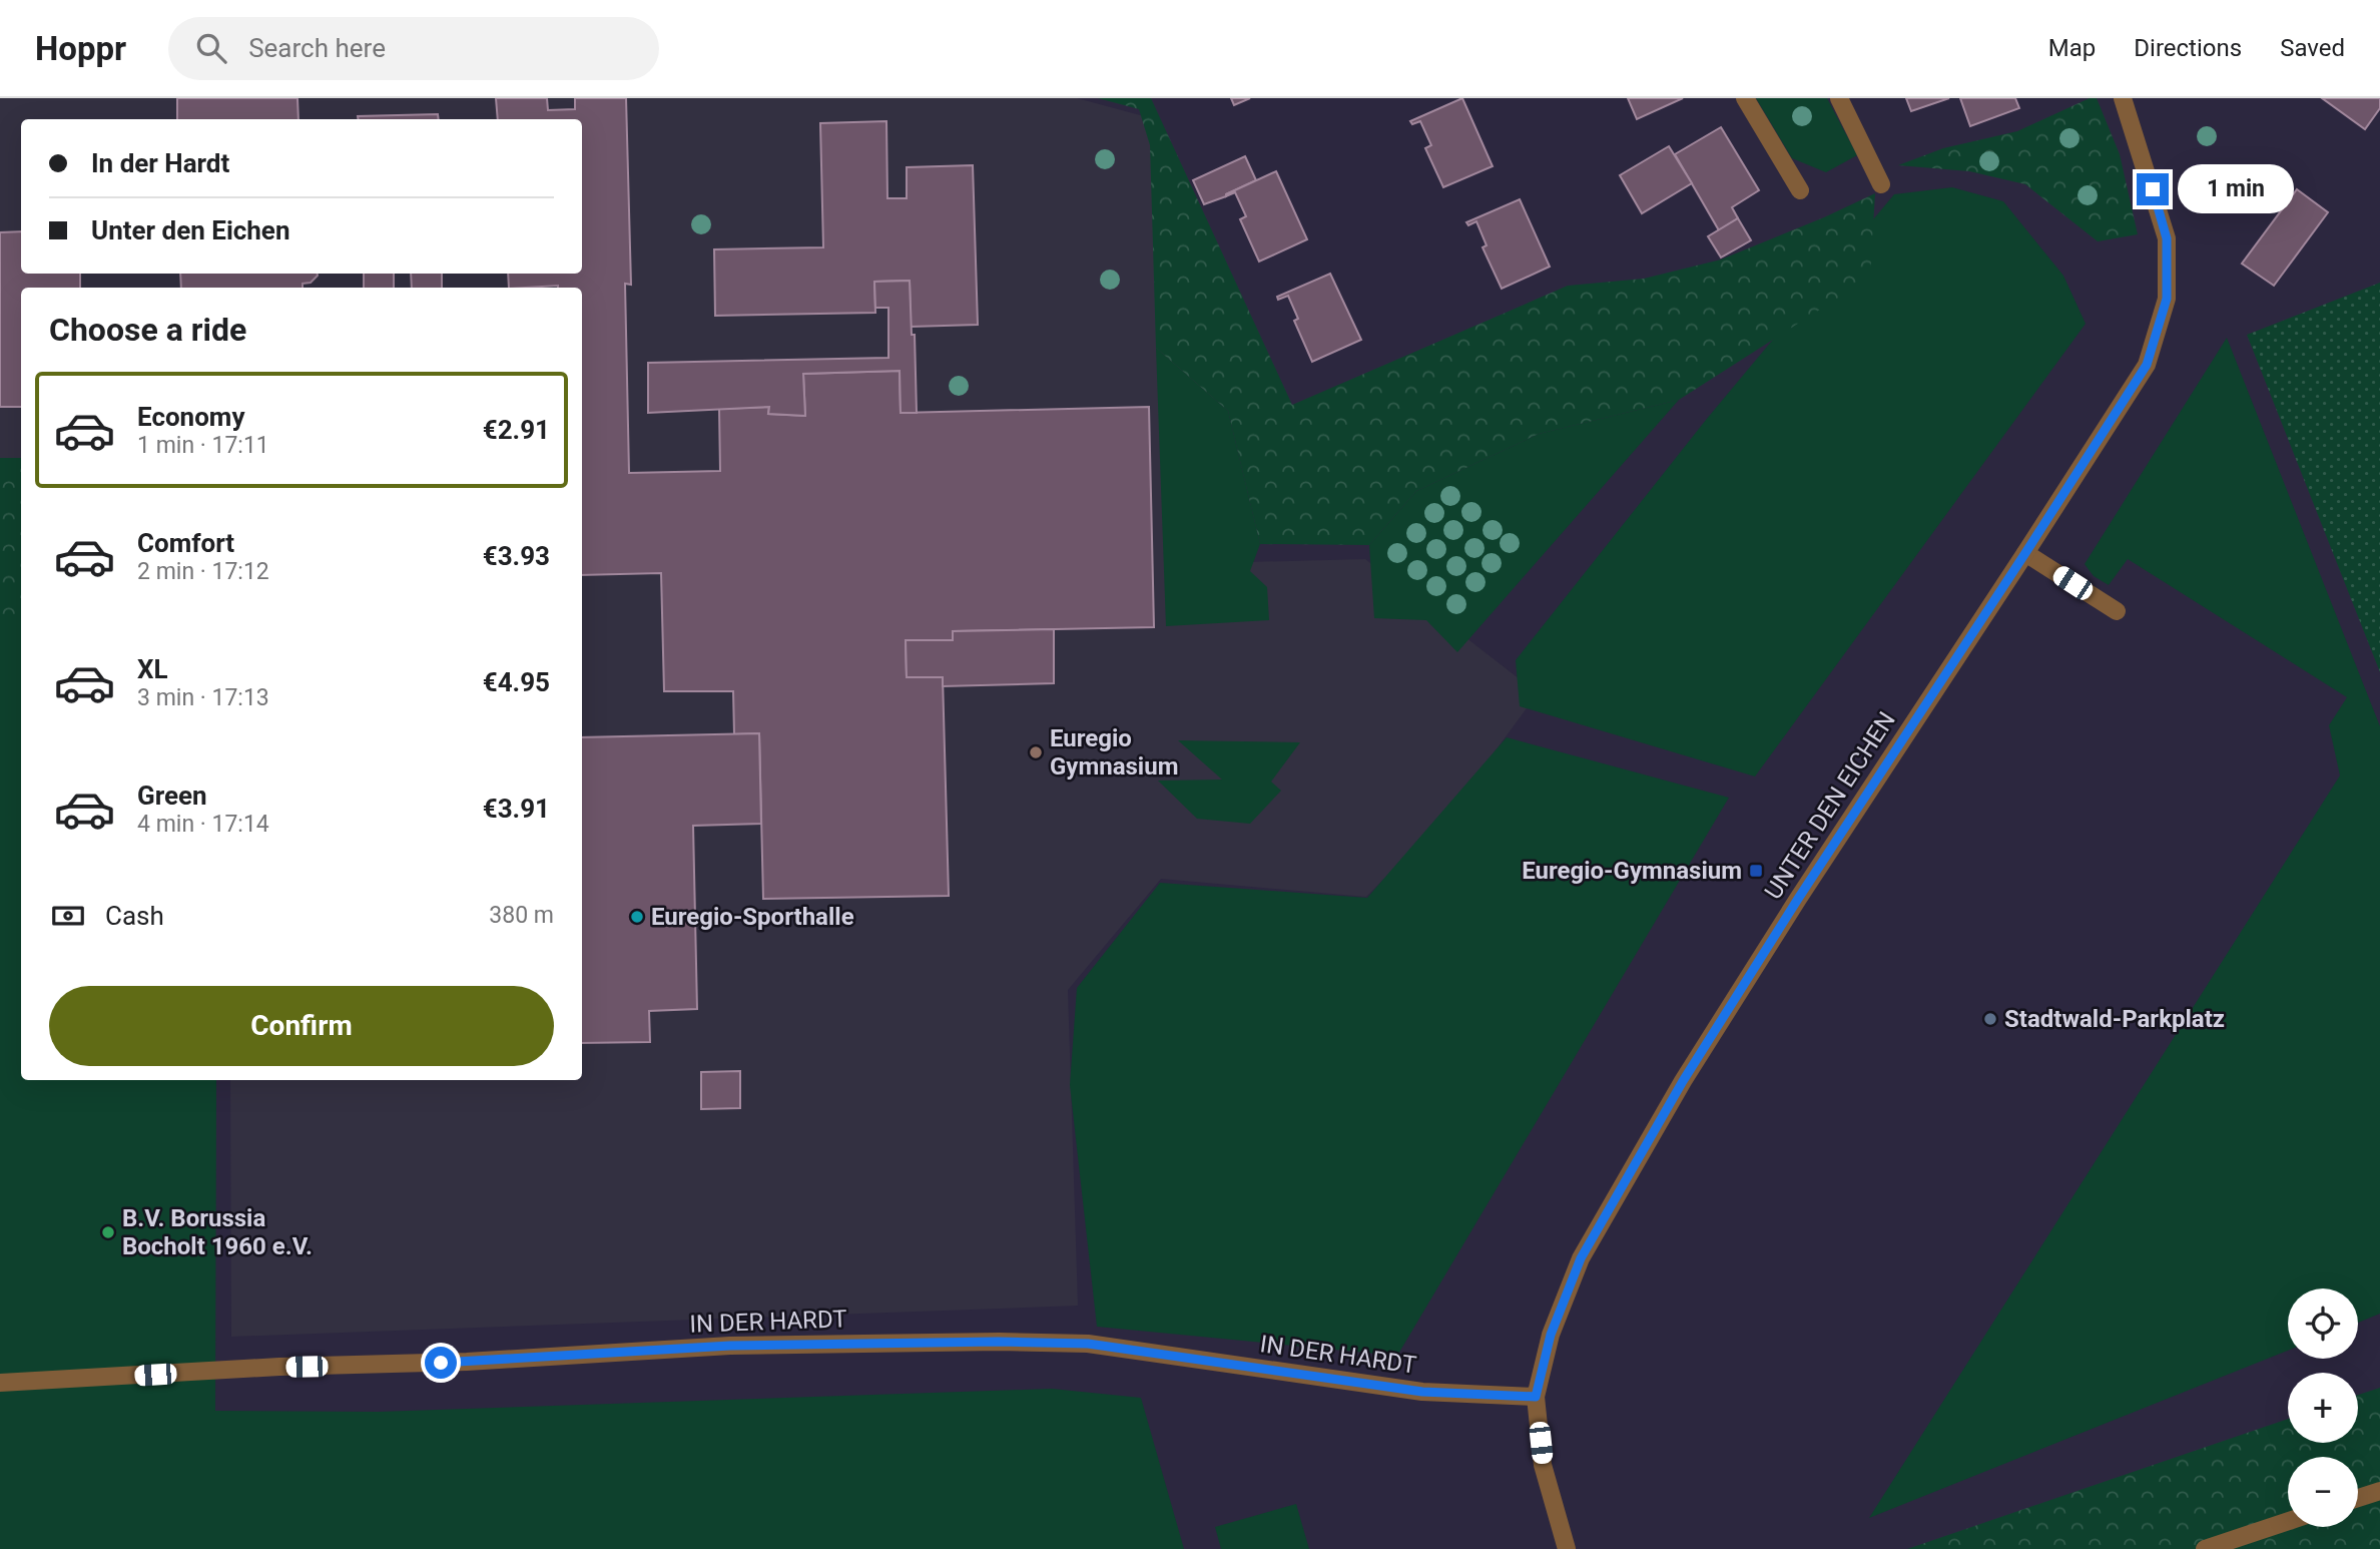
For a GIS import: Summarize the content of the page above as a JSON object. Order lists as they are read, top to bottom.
{
  "streets": {
    "street": ["UNTER DEN EICHEN", "IN DER HARDT"]
  },
  "crossings": [
    ["UNTER DEN EICHEN", "IN DER HARDT"]
  ],
  "places": {
    "other": [
      "Euregio Gymnasium",
      "Euregio-Sporthalle",
      "Stadtwald-Parkplatz",
      "B.V. Borussia Bocholt 1960 e.V."
    ],
    "transit": ["Euregio-Gymnasium"]
  },
  "page": {
    "header": "Hoppr",
    "search": "Search here",
    "nav": ["Map", "Directions", "Saved"],
    "banner": ["In der Hardt", "Unter den Eichen"],
    "bubble": "1 min",
    "heading": "Choose a ride",
    "list": [
      {
        "name": "Economy",
        "note": "1 min · 17:11",
        "value": "€2.91"
      },
      {
        "name": "Comfort",
        "note": "2 min · 17:12",
        "value": "€3.93"
      },
      {
        "name": "XL",
        "note": "3 min · 17:13",
        "value": "€4.95"
      },
      {
        "name": "Green",
        "note": "4 min · 17:14",
        "value": "€3.91"
      }
    ],
    "pay": ["Cash", "380 m"],
    "buttons": "Confirm",
    "map_buttons": ["+", "−"]
  }
}
